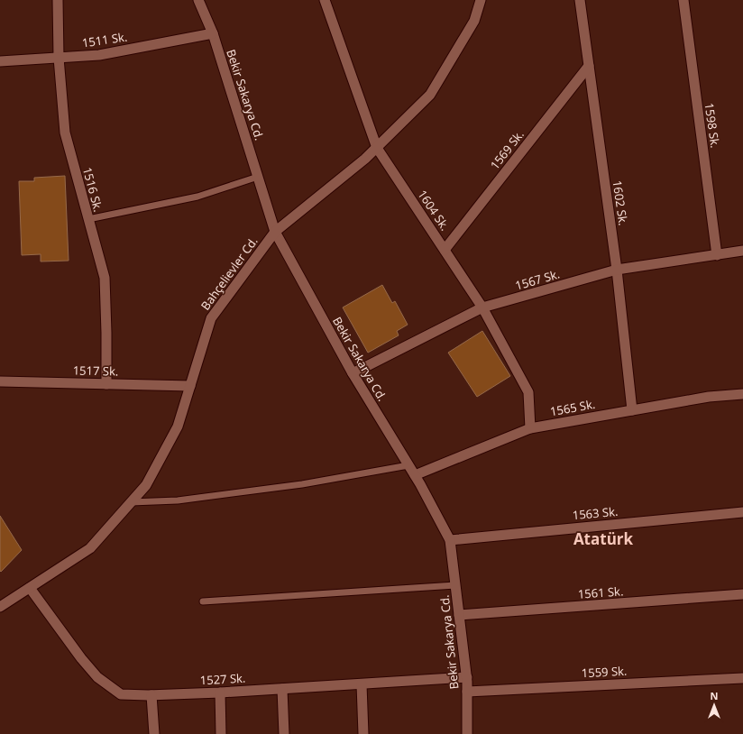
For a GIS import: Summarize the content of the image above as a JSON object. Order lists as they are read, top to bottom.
{
  "streets": {
    "street": [
      "1511 Sk.",
      "Bekir Sakarya Cd.",
      "1598 Sk.",
      "1569 Sk.",
      "1516 Sk.",
      "1602 Sk.",
      "1604 Sk.",
      "Bahçelievler Cd.",
      "1567 Sk.",
      "1517 Sk.",
      "1565 Sk.",
      "1563 Sk.",
      "1561 Sk.",
      "1559 Sk.",
      "1527 Sk."
    ]
  },
  "crossings": [
    ["1511 Sk.", "Bekir Sakarya Cd."],
    ["1511 Sk.", "1516 Sk."],
    ["Bekir Sakarya Cd.", "Bahçelievler Cd."],
    ["Bekir Sakarya Cd.", "1567 Sk."],
    ["Bekir Sakarya Cd.", "1565 Sk."],
    ["Bekir Sakarya Cd.", "1563 Sk."],
    ["Bekir Sakarya Cd.", "1561 Sk."],
    ["Bekir Sakarya Cd.", "1559 Sk."],
    ["Bekir Sakarya Cd.", "1527 Sk."],
    ["1598 Sk.", "1567 Sk."],
    ["1569 Sk.", "1602 Sk."],
    ["1569 Sk.", "1604 Sk."],
    ["1516 Sk.", "1517 Sk."],
    ["1602 Sk.", "1567 Sk."],
    ["1602 Sk.", "1565 Sk."],
    ["1604 Sk.", "Bahçelievler Cd."],
    ["1604 Sk.", "1567 Sk."],
    ["1604 Sk.", "1565 Sk."],
    ["Bahçelievler Cd.", "1517 Sk."],
    ["Bahçelievler Cd.", "1527 Sk."]
  ],
  "districts": ["Atatürk"],
  "north": "top"
}
